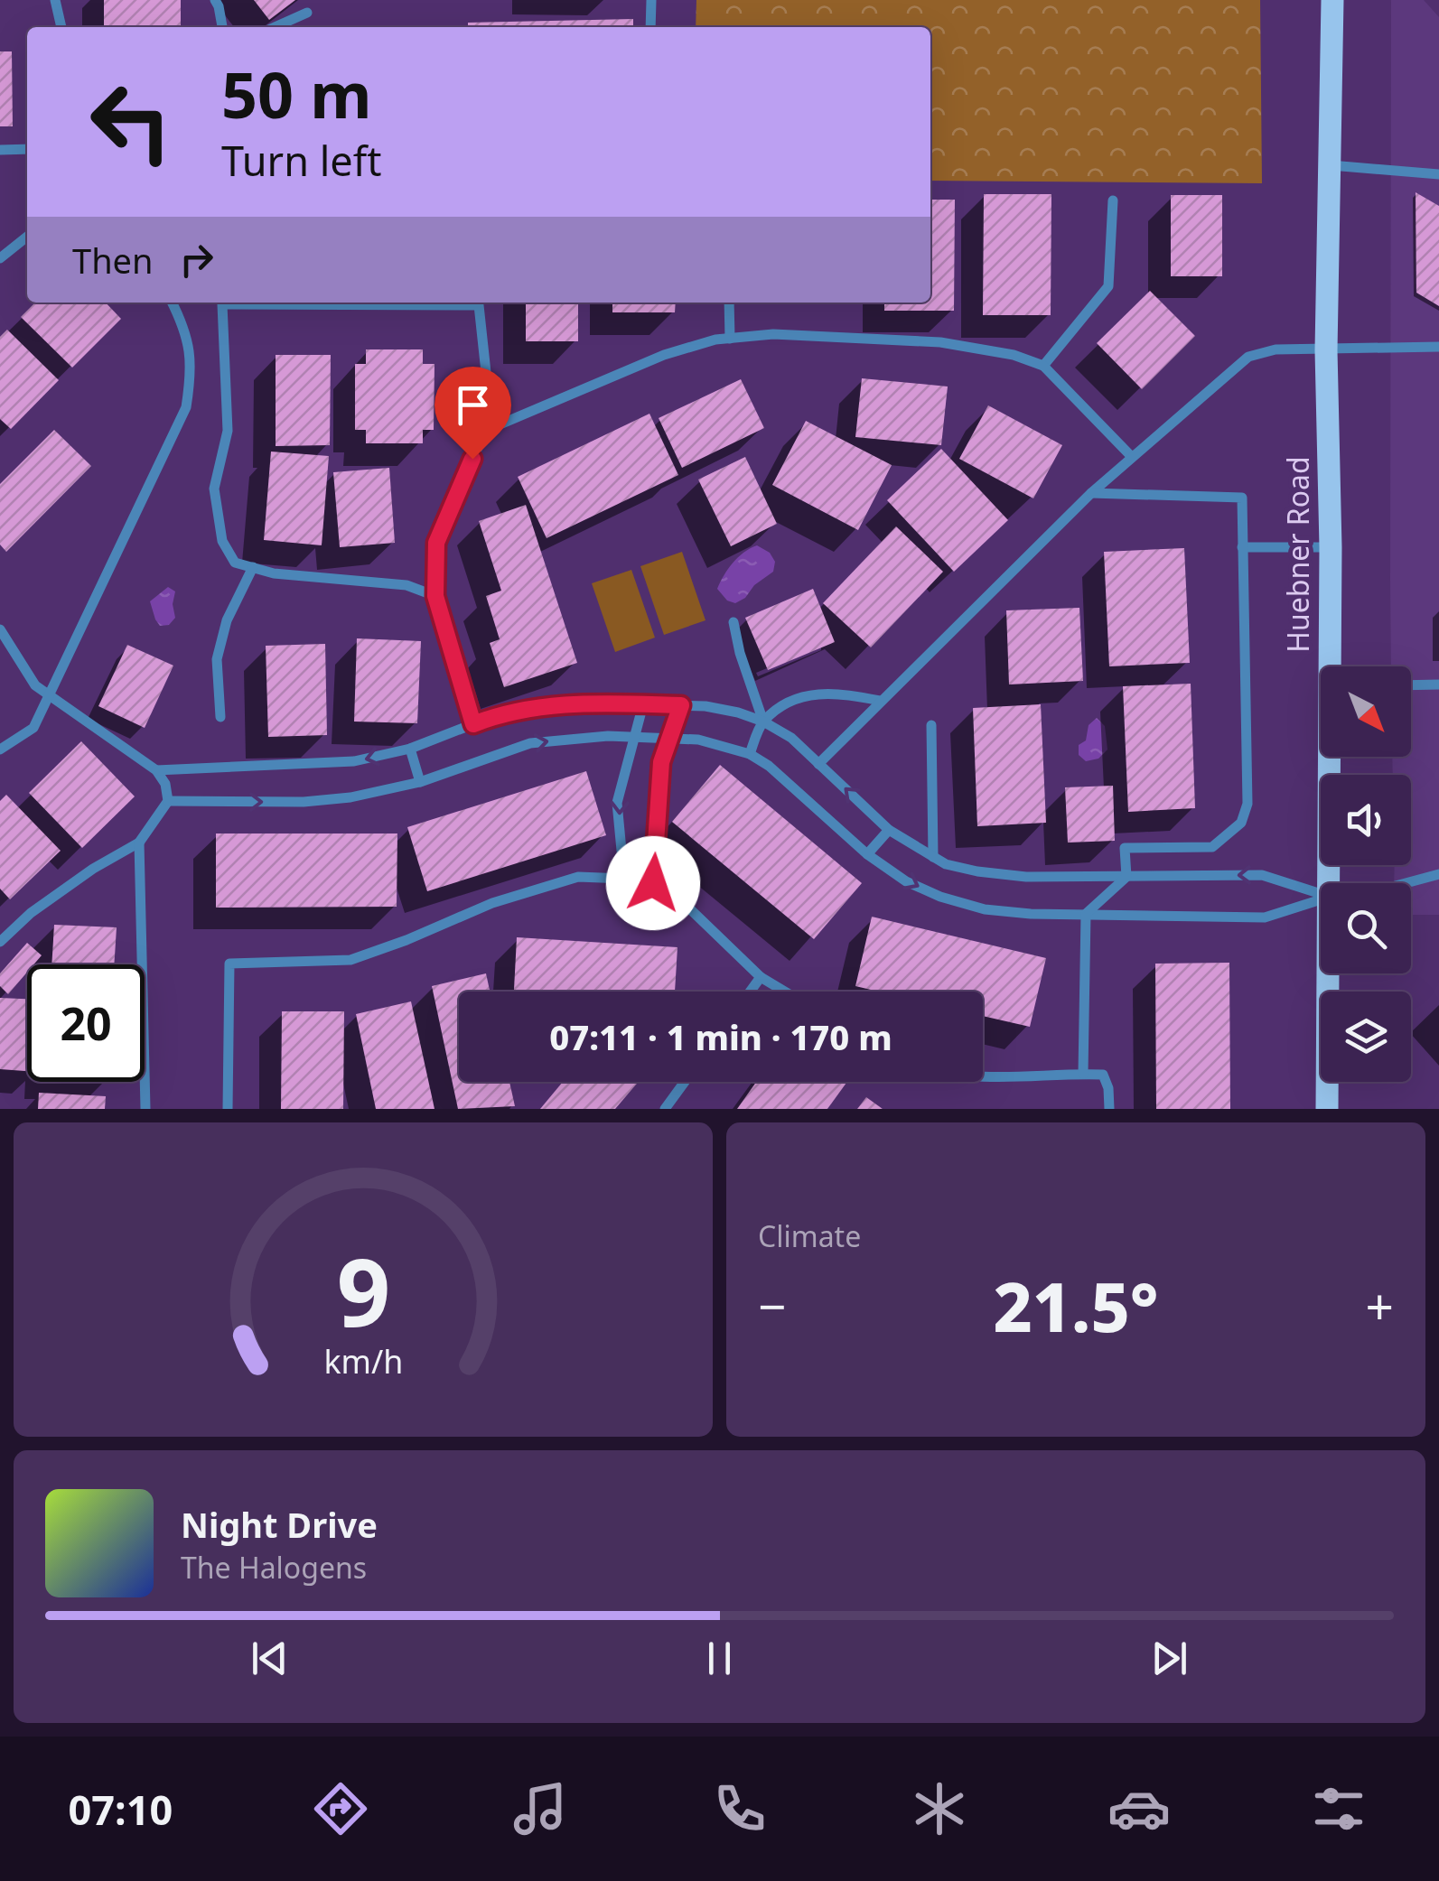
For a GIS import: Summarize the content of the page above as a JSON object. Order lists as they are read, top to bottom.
{
  "streets": {
    "main road": ["Huebner Road"]
  },
  "north": "bottom right",
  "page": {
    "turn": ["50 m", "Turn left"],
    "then": "Then",
    "limit": "20",
    "trip": "07:11 · 1 min · 170 m",
    "tile": "Climate",
    "heat": ["−", "21.5°", "+"],
    "song": ["Night Drive", "The Halogens"],
    "tabs": "07:10",
    "gauge": ["9", "km/h"]
  }
}
